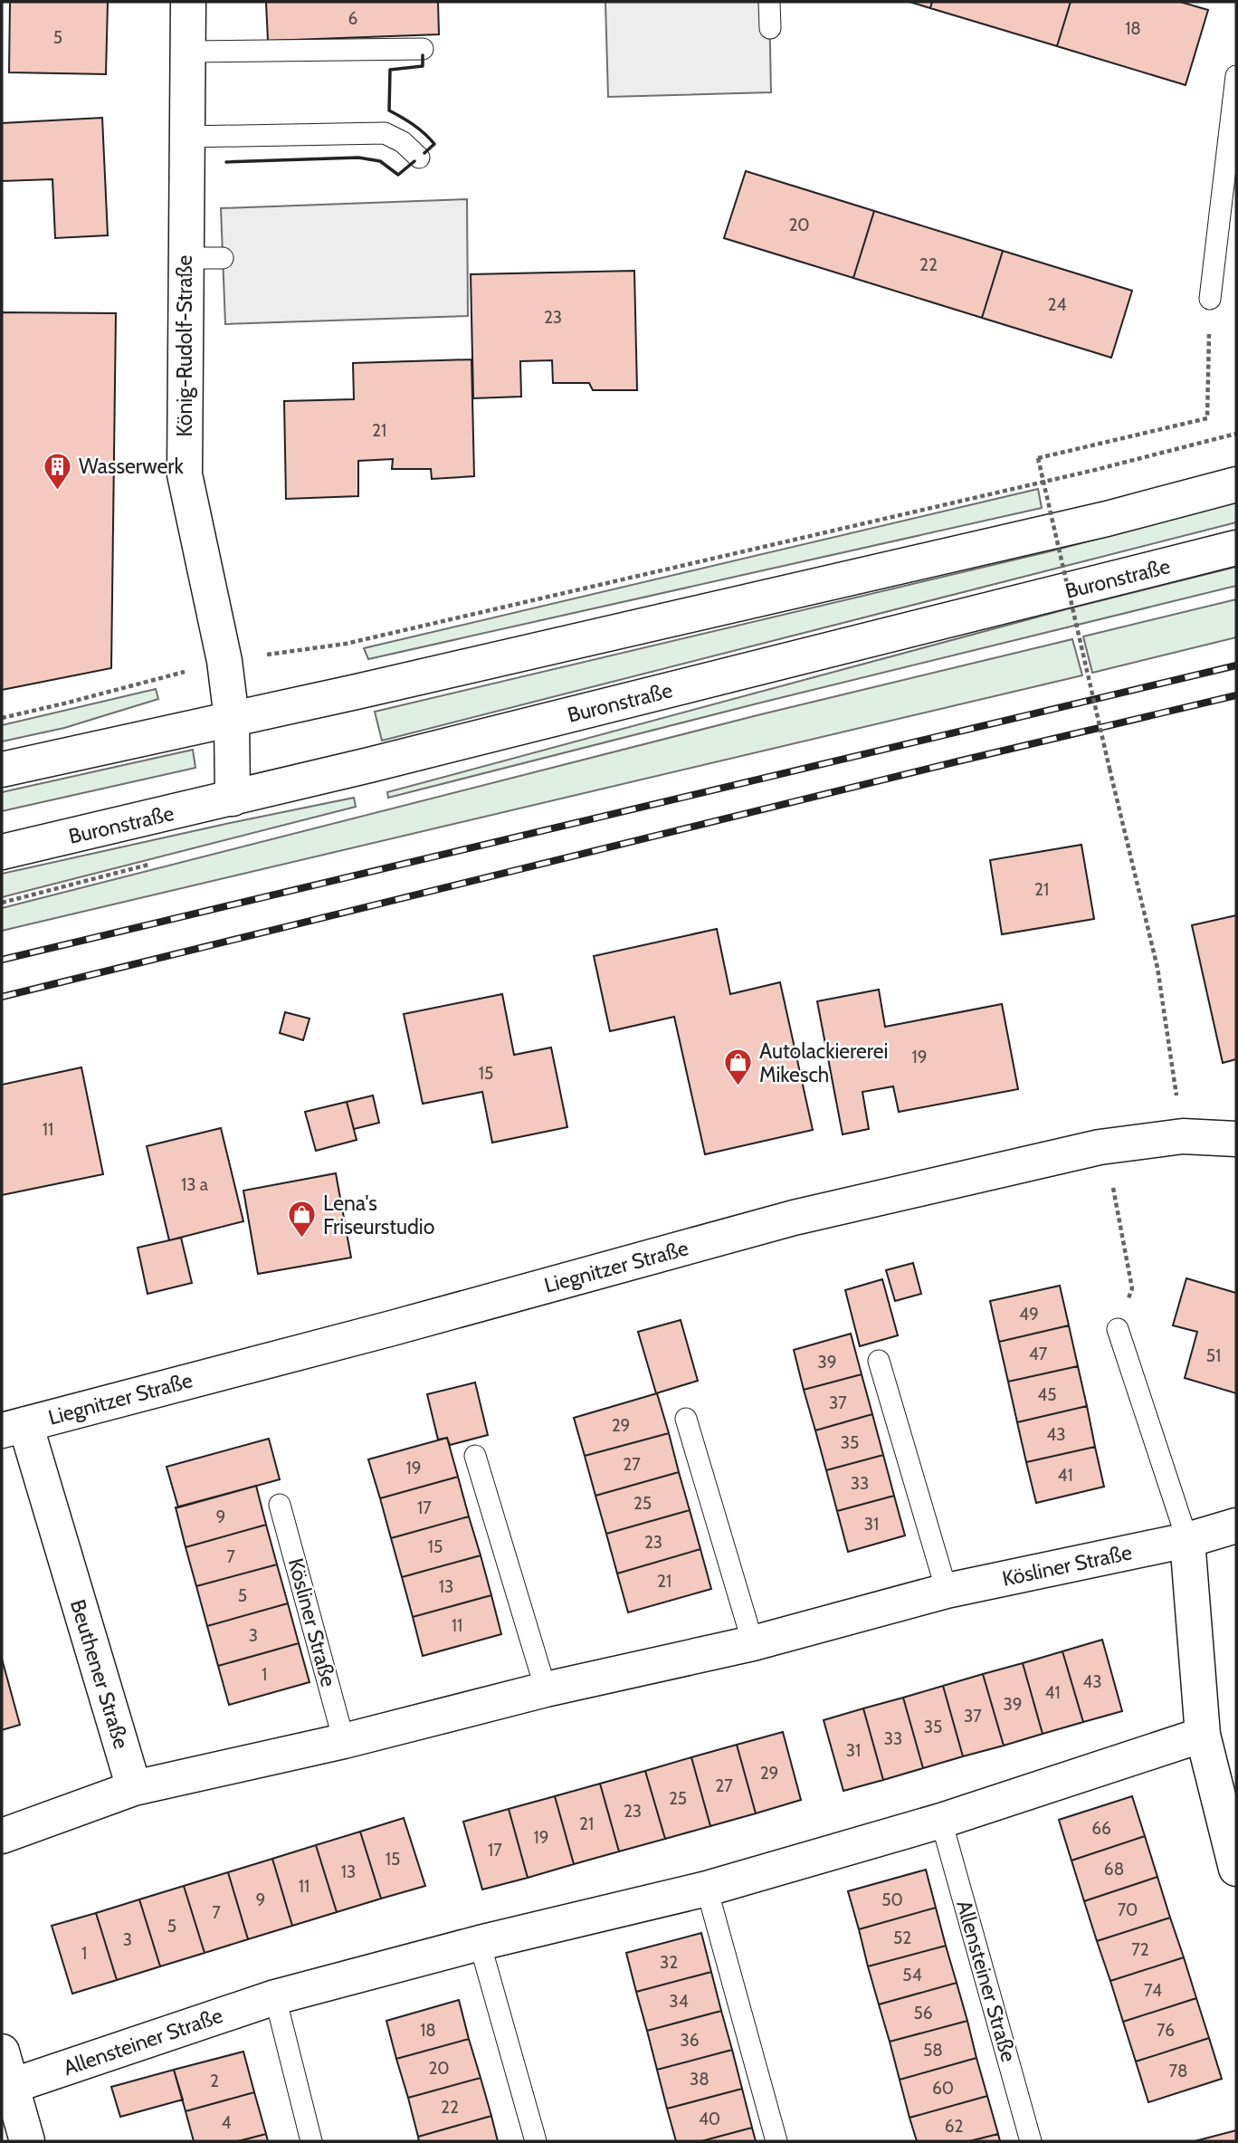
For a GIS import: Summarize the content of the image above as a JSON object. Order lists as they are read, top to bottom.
{
  "streets": {
    "street": [
      "König-Rudolf-Straße",
      "Buronstraße",
      "Liegnitzer Straße",
      "Kösliner Straße",
      "Beuthener Straße",
      "Allensteiner Straße"
    ]
  },
  "crossings": [
    ["König-Rudolf-Straße", "Buronstraße"],
    ["Liegnitzer Straße", "Beuthener Straße"],
    ["Kösliner Straße", "Beuthener Straße"]
  ],
  "places": {
    "building": ["Wasserwerk"],
    "shop": ["Autolackiererei Mikesch", "Lena's Friseurstudio"]
  },
  "house_numbers": [
    "6",
    "18",
    "5",
    "20",
    "22",
    "24",
    "23",
    "21",
    "21",
    "19",
    "15",
    "11",
    "13 a",
    "49",
    "47",
    "51",
    "39",
    "45",
    "37",
    "29",
    "43",
    "35",
    "27",
    "19",
    "41",
    "33",
    "25",
    "17",
    "9",
    "31",
    "23",
    "15",
    "7",
    "21",
    "13",
    "5",
    "11",
    "3",
    "1",
    "43",
    "41",
    "39",
    "37",
    "35",
    "33",
    "31",
    "29",
    "27",
    "25",
    "23",
    "21",
    "66",
    "19",
    "17",
    "15",
    "68",
    "13",
    "11",
    "9",
    "50",
    "70",
    "7",
    "5",
    "52",
    "3",
    "72",
    "1",
    "32",
    "54",
    "74",
    "34",
    "56",
    "18",
    "76",
    "36",
    "58",
    "20",
    "78",
    "38",
    "2",
    "60",
    "22",
    "40",
    "4",
    "62"
  ]
}
